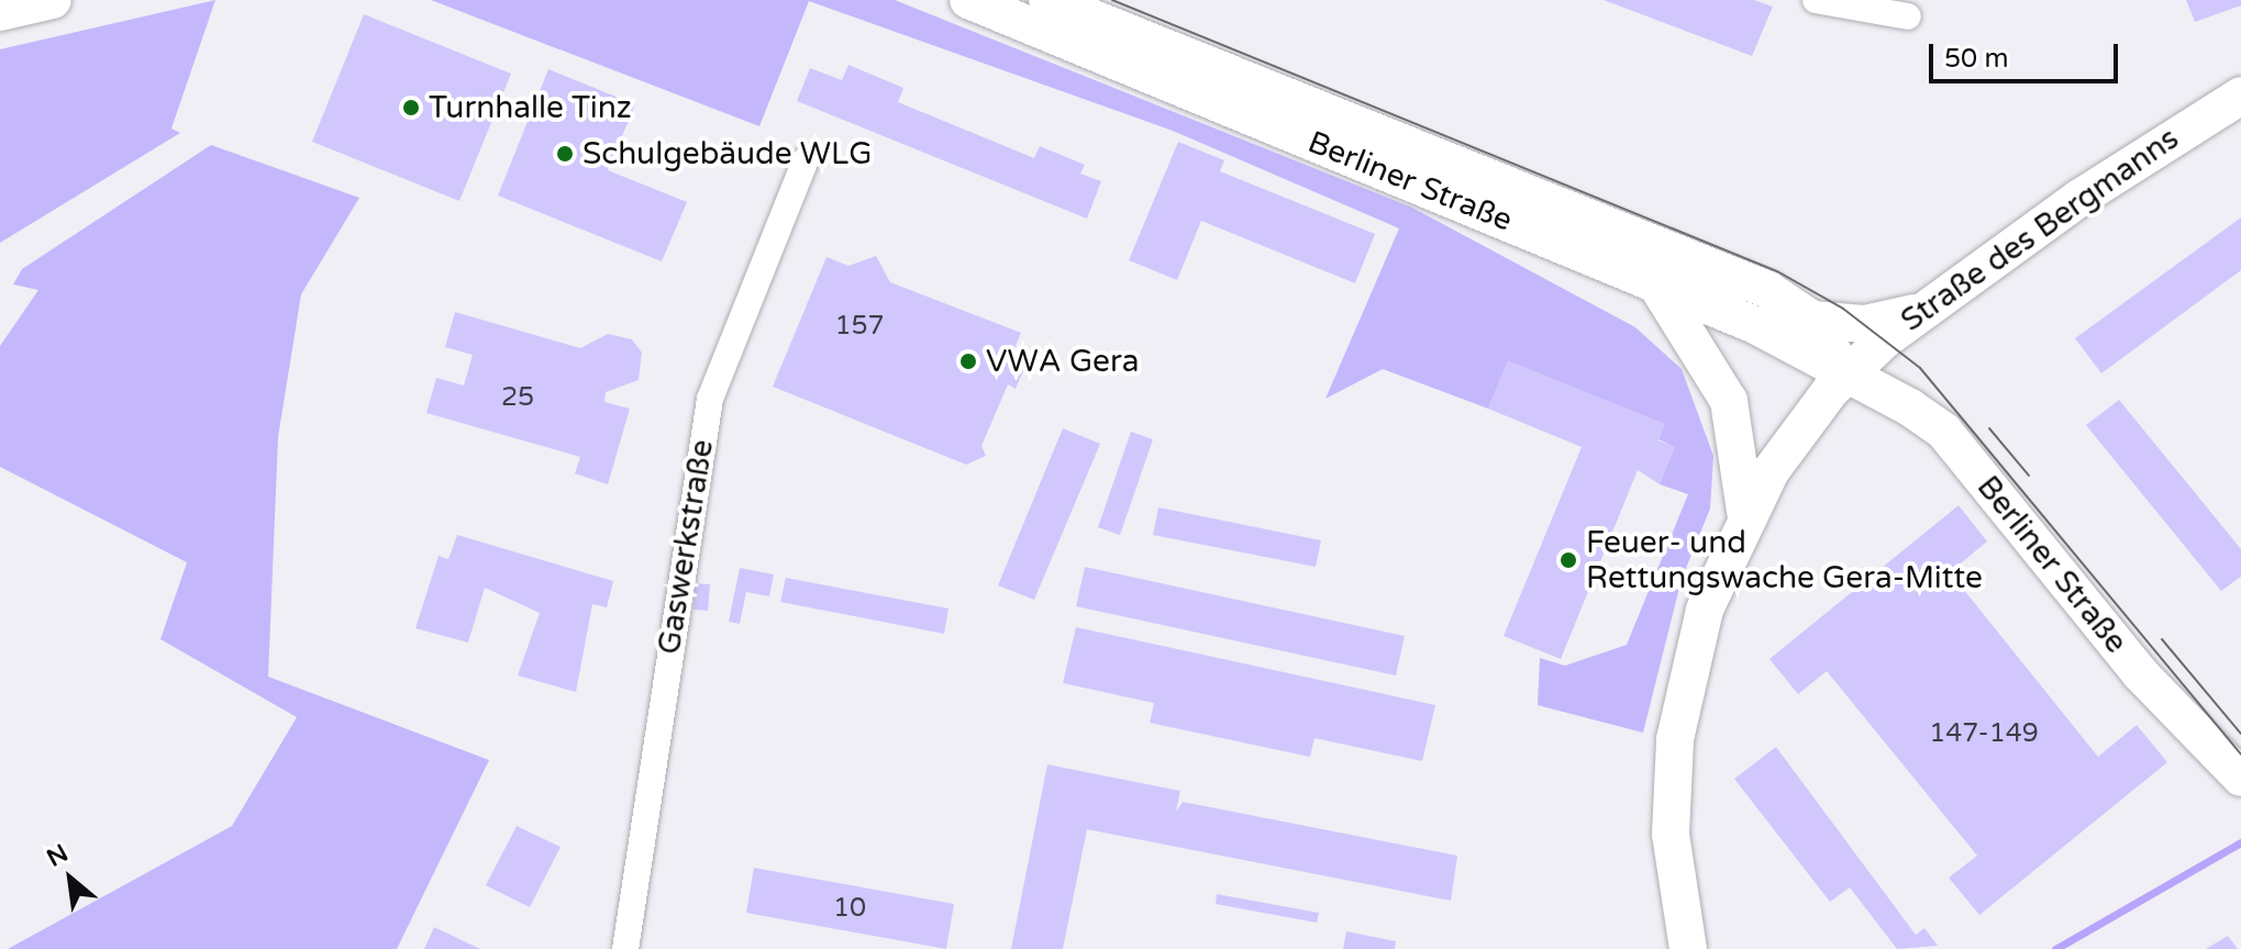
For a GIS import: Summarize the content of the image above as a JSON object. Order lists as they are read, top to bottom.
{
  "streets": {
    "main road": ["Berliner Straße", "Straße des Bergmanns"],
    "street": ["Gaswerkstraße"]
  },
  "crossings": [
    ["Berliner Straße", "Straße des Bergmanns"]
  ],
  "places": [
    "Turnhalle Tinz",
    "Schulgebäude WLG",
    "VWA Gera",
    "Feuer- und Rettungswache Gera-Mitte"
  ],
  "house_numbers": [
    "157",
    "25",
    "147-149",
    "10"
  ],
  "scale_bar": "50 m",
  "north": "top left"
}
